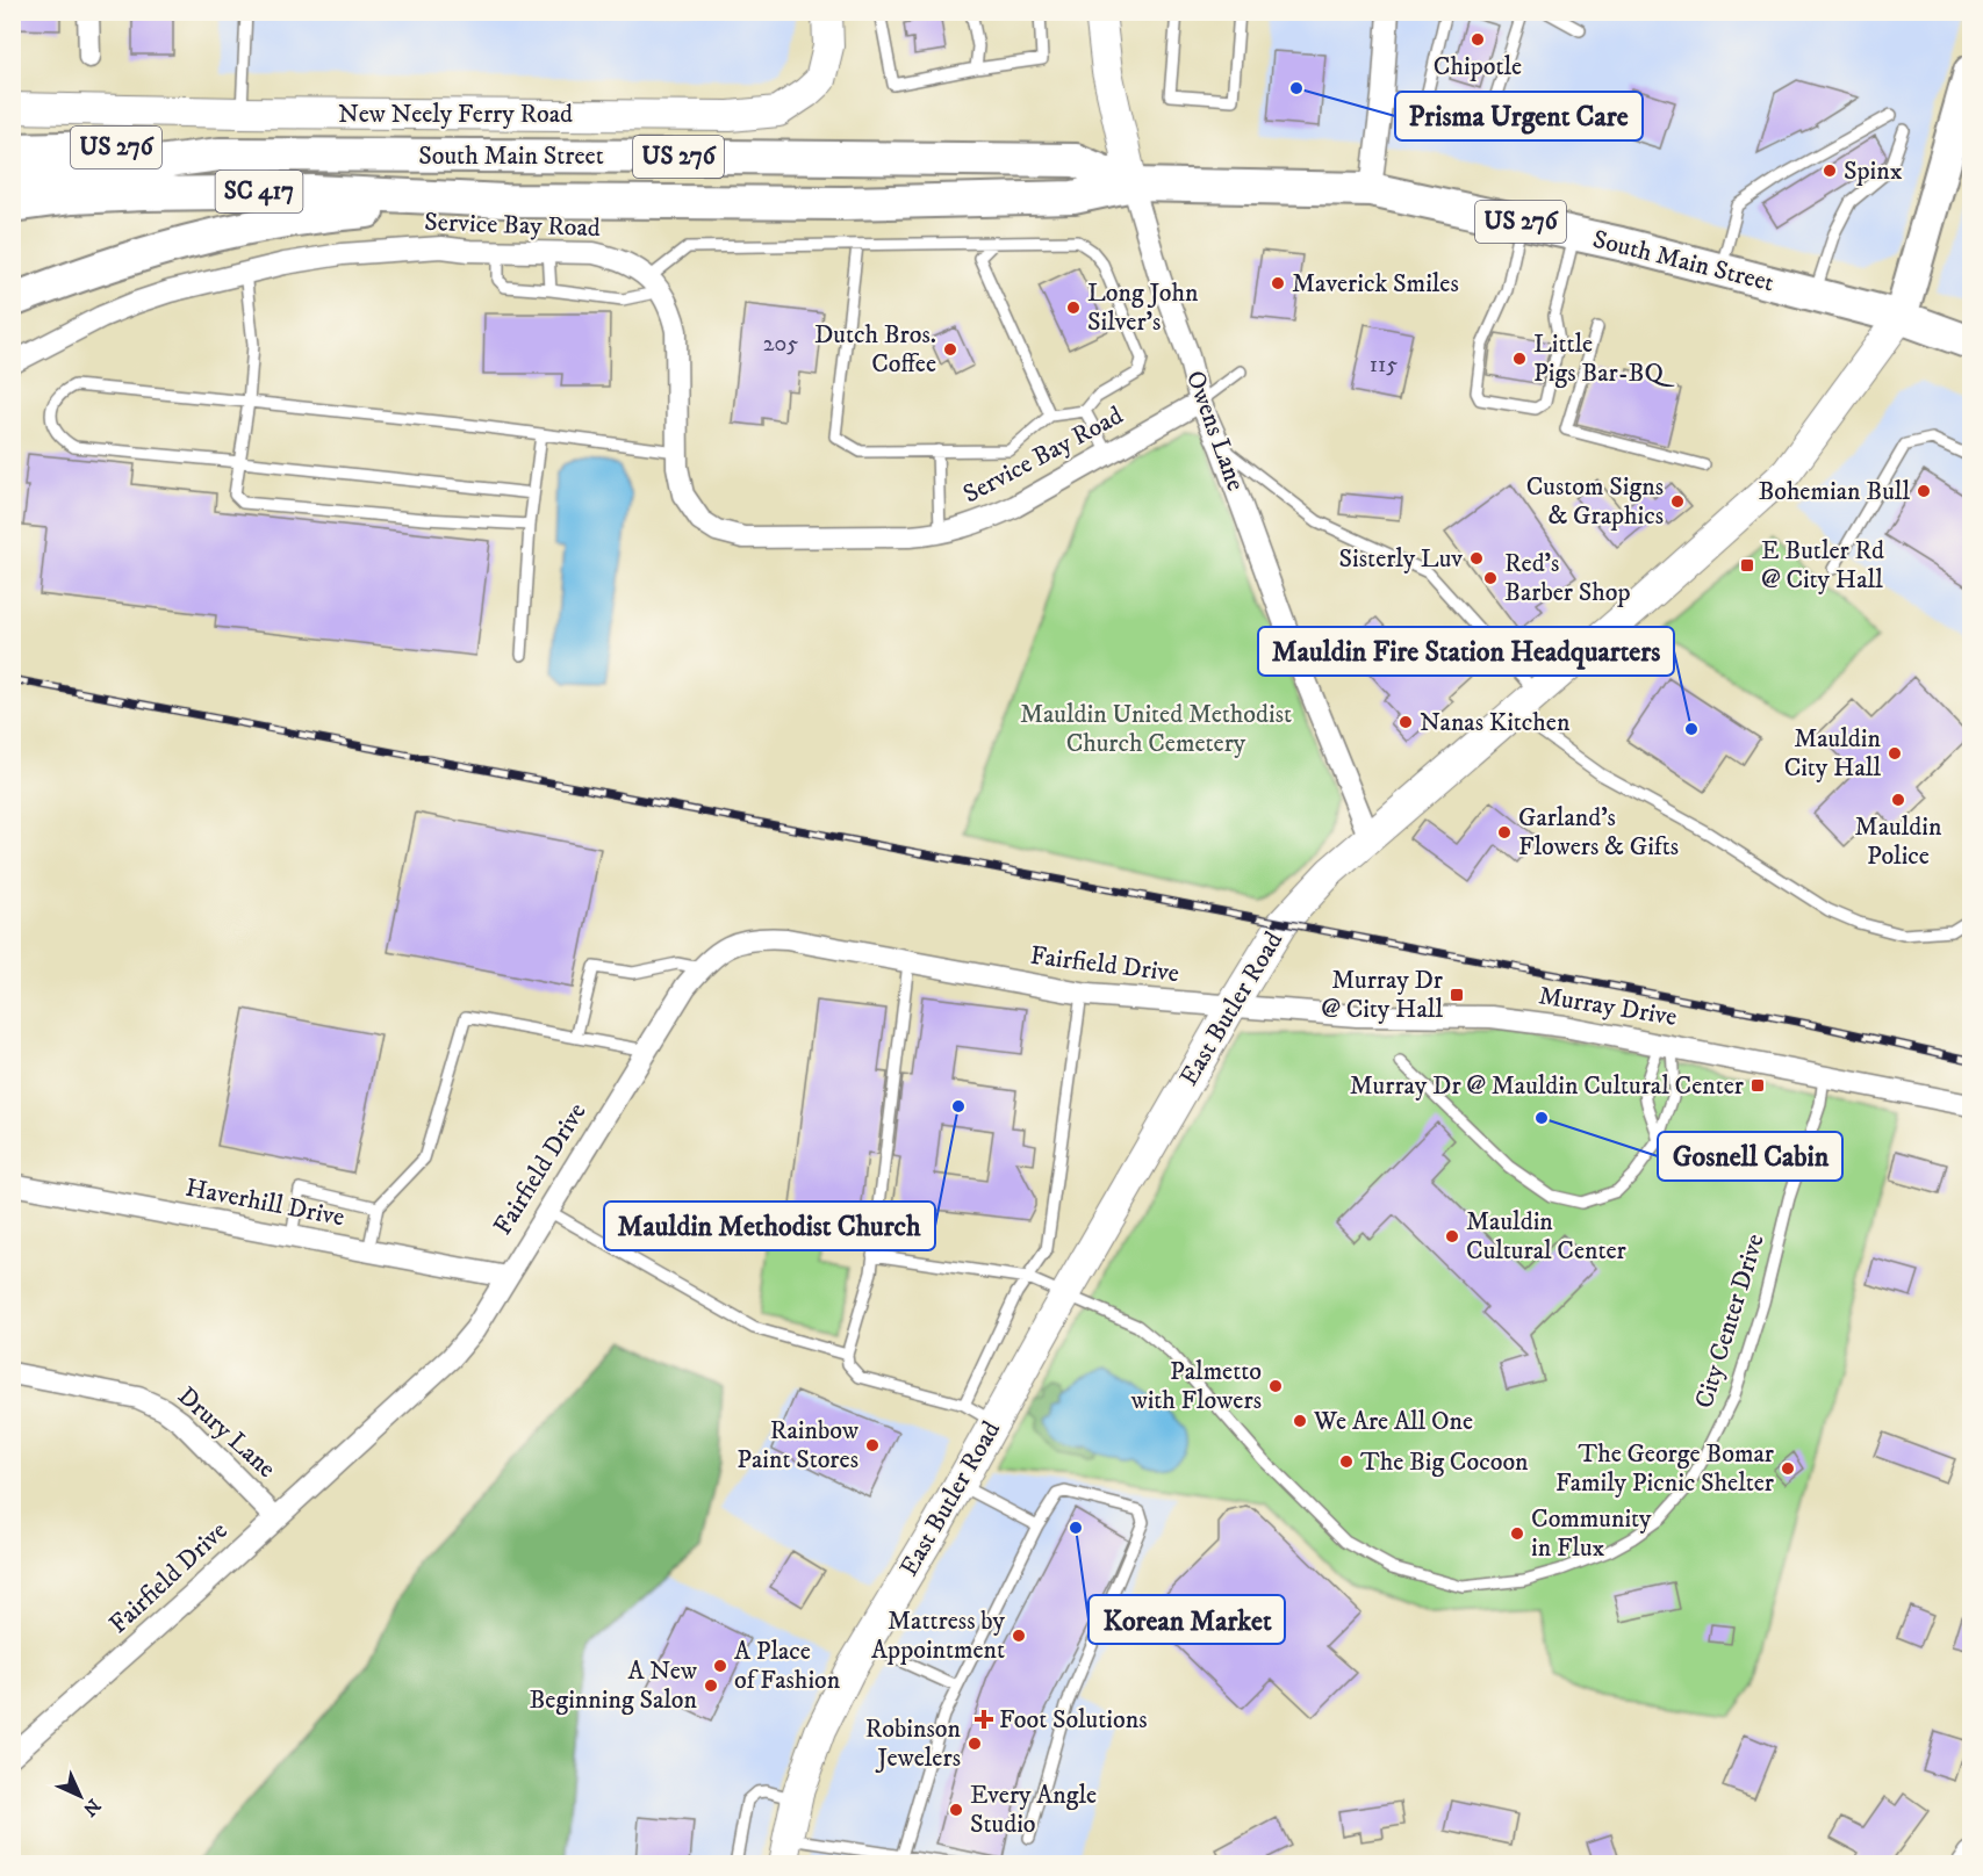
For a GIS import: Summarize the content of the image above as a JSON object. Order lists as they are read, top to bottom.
{
  "streets": {
    "main road": [
      "New Neely Ferry Road",
      "US 276",
      "South Main Street",
      "SC 417",
      "Owens Lane",
      "East Butler Road"
    ],
    "street": [
      "Service Bay Road",
      "Fairfield Drive",
      "Murray Drive",
      "Haverhill Drive",
      "Drury Lane"
    ],
    "lane": ["City Center Drive"]
  },
  "crossings": [
    ["US 276", "South Main Street"],
    ["US 276", "East Butler Road"],
    ["South Main Street", "Owens Lane"],
    ["South Main Street", "East Butler Road"],
    ["Service Bay Road", "Owens Lane"],
    ["Owens Lane", "East Butler Road"],
    ["Fairfield Drive", "Murray Drive"],
    ["Fairfield Drive", "East Butler Road"],
    ["Fairfield Drive", "Haverhill Drive"],
    ["Fairfield Drive", "Drury Lane"],
    ["Murray Drive", "East Butler Road"],
    ["Murray Drive", "City Center Drive"],
    ["East Butler Road", "City Center Drive"]
  ],
  "parks": ["Mauldin United Methodist Church Cemetery"],
  "places": {
    "other": [
      "Chipotle",
      "Prisma Urgent Care",
      "Spinx",
      "Maverick Smiles",
      "Long John Silver's",
      "Dutch Bros. Coffee",
      "Little Pigs Bar-BQ",
      "Bohemian Bull",
      "Custom Signs & Graphics",
      "Sisterly Luv",
      "Red's Barber Shop",
      "Nanas Kitchen",
      "Mauldin Fire Station Headquarters",
      "Mauldin City Hall",
      "Mauldin Police",
      "Garland's Flowers & Gifts",
      "Mauldin Methodist Church",
      "Gosnell Cabin",
      "Mauldin Cultural Center",
      "Palmetto with Flowers",
      "We Are All One",
      "Rainbow Paint Stores",
      "The Big Cocoon",
      "The George Bomar Family Picnic Shelter",
      "Korean Market",
      "Community in Flux",
      "Mattress by Appointment",
      "A Place of Fashion",
      "A New Beginning Salon",
      "Robinson Jewelers",
      "Every Angle Studio"
    ],
    "transit": ["E Butler Rd @ City Hall", "Murray Dr @ City Hall", "Murray Dr @ Mauldin Cultural Center"],
    "health": ["Foot Solutions"]
  },
  "house_numbers": ["205", "115"],
  "north": "bottom right"
}
